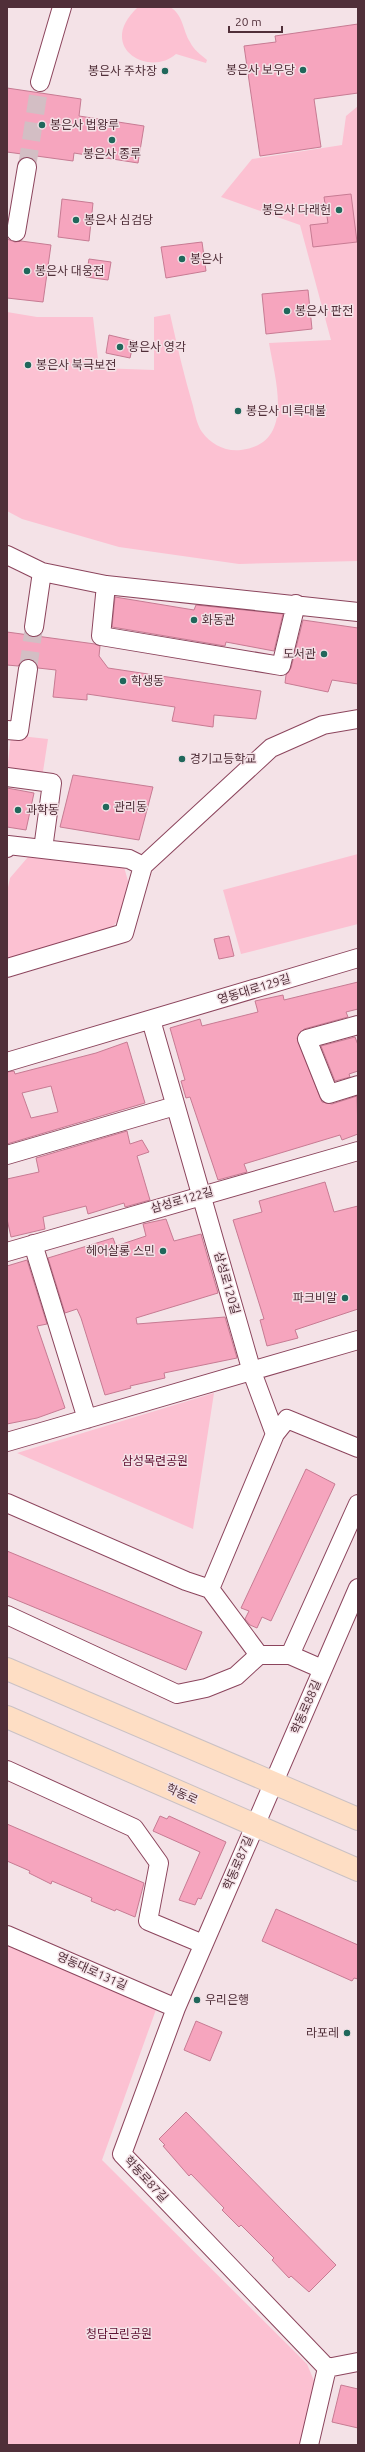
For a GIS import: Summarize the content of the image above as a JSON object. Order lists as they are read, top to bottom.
{
  "streets": {
    "main road": ["학동로"],
    "street": [
      "영동대로129길",
      "삼성로122길",
      "삼성로120길",
      "학동로88길",
      "학동로87길",
      "영동대로131길"
    ]
  },
  "crossings": [
    ["삼성로122길", "삼성로120길"],
    ["학동로88길", "학동로"],
    ["학동로88길", "학동로87길"],
    ["학동로", "학동로87길"],
    ["학동로87길", "영동대로131길"]
  ],
  "parks": ["삼성목련공원", "청담근린공원"],
  "places": [
    "봉은사 보우당",
    "봉은사 주차장",
    "봉은사 법왕루",
    "봉은사 종루",
    "봉은사 다래헌",
    "봉은사 심검당",
    "봉은사",
    "봉은사 대웅전",
    "봉은사 판전",
    "봉은사 영각",
    "봉은사 북극보전",
    "봉은사 미륵대불",
    "화동관",
    "도서관",
    "학생동",
    "경기고등학교",
    "관리동",
    "과학동",
    "헤어살롱 스민",
    "파크비알",
    "우리은행",
    "라포레"
  ],
  "scale_bar": "20 m"
}
